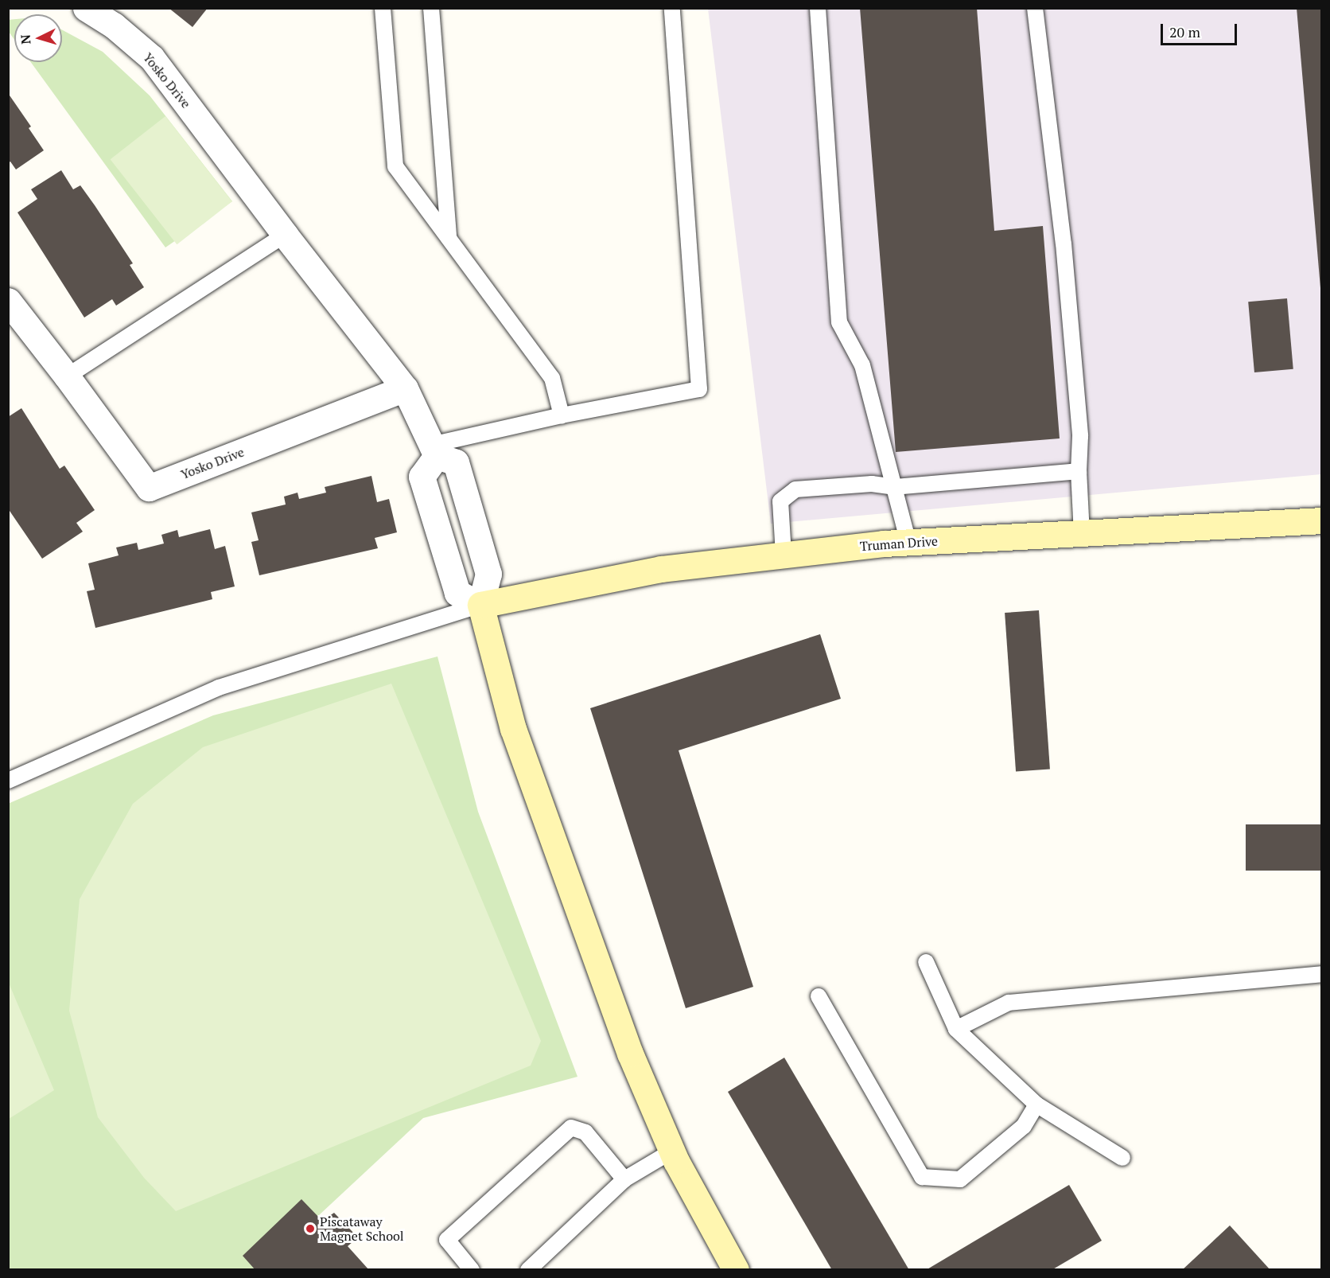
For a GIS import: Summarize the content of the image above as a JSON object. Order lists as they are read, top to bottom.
{
  "streets": {
    "street": ["Yosko Drive", "Truman Drive"]
  },
  "places": ["Piscataway Magnet School"],
  "scale_bar": "20 m",
  "north": "left"
}
